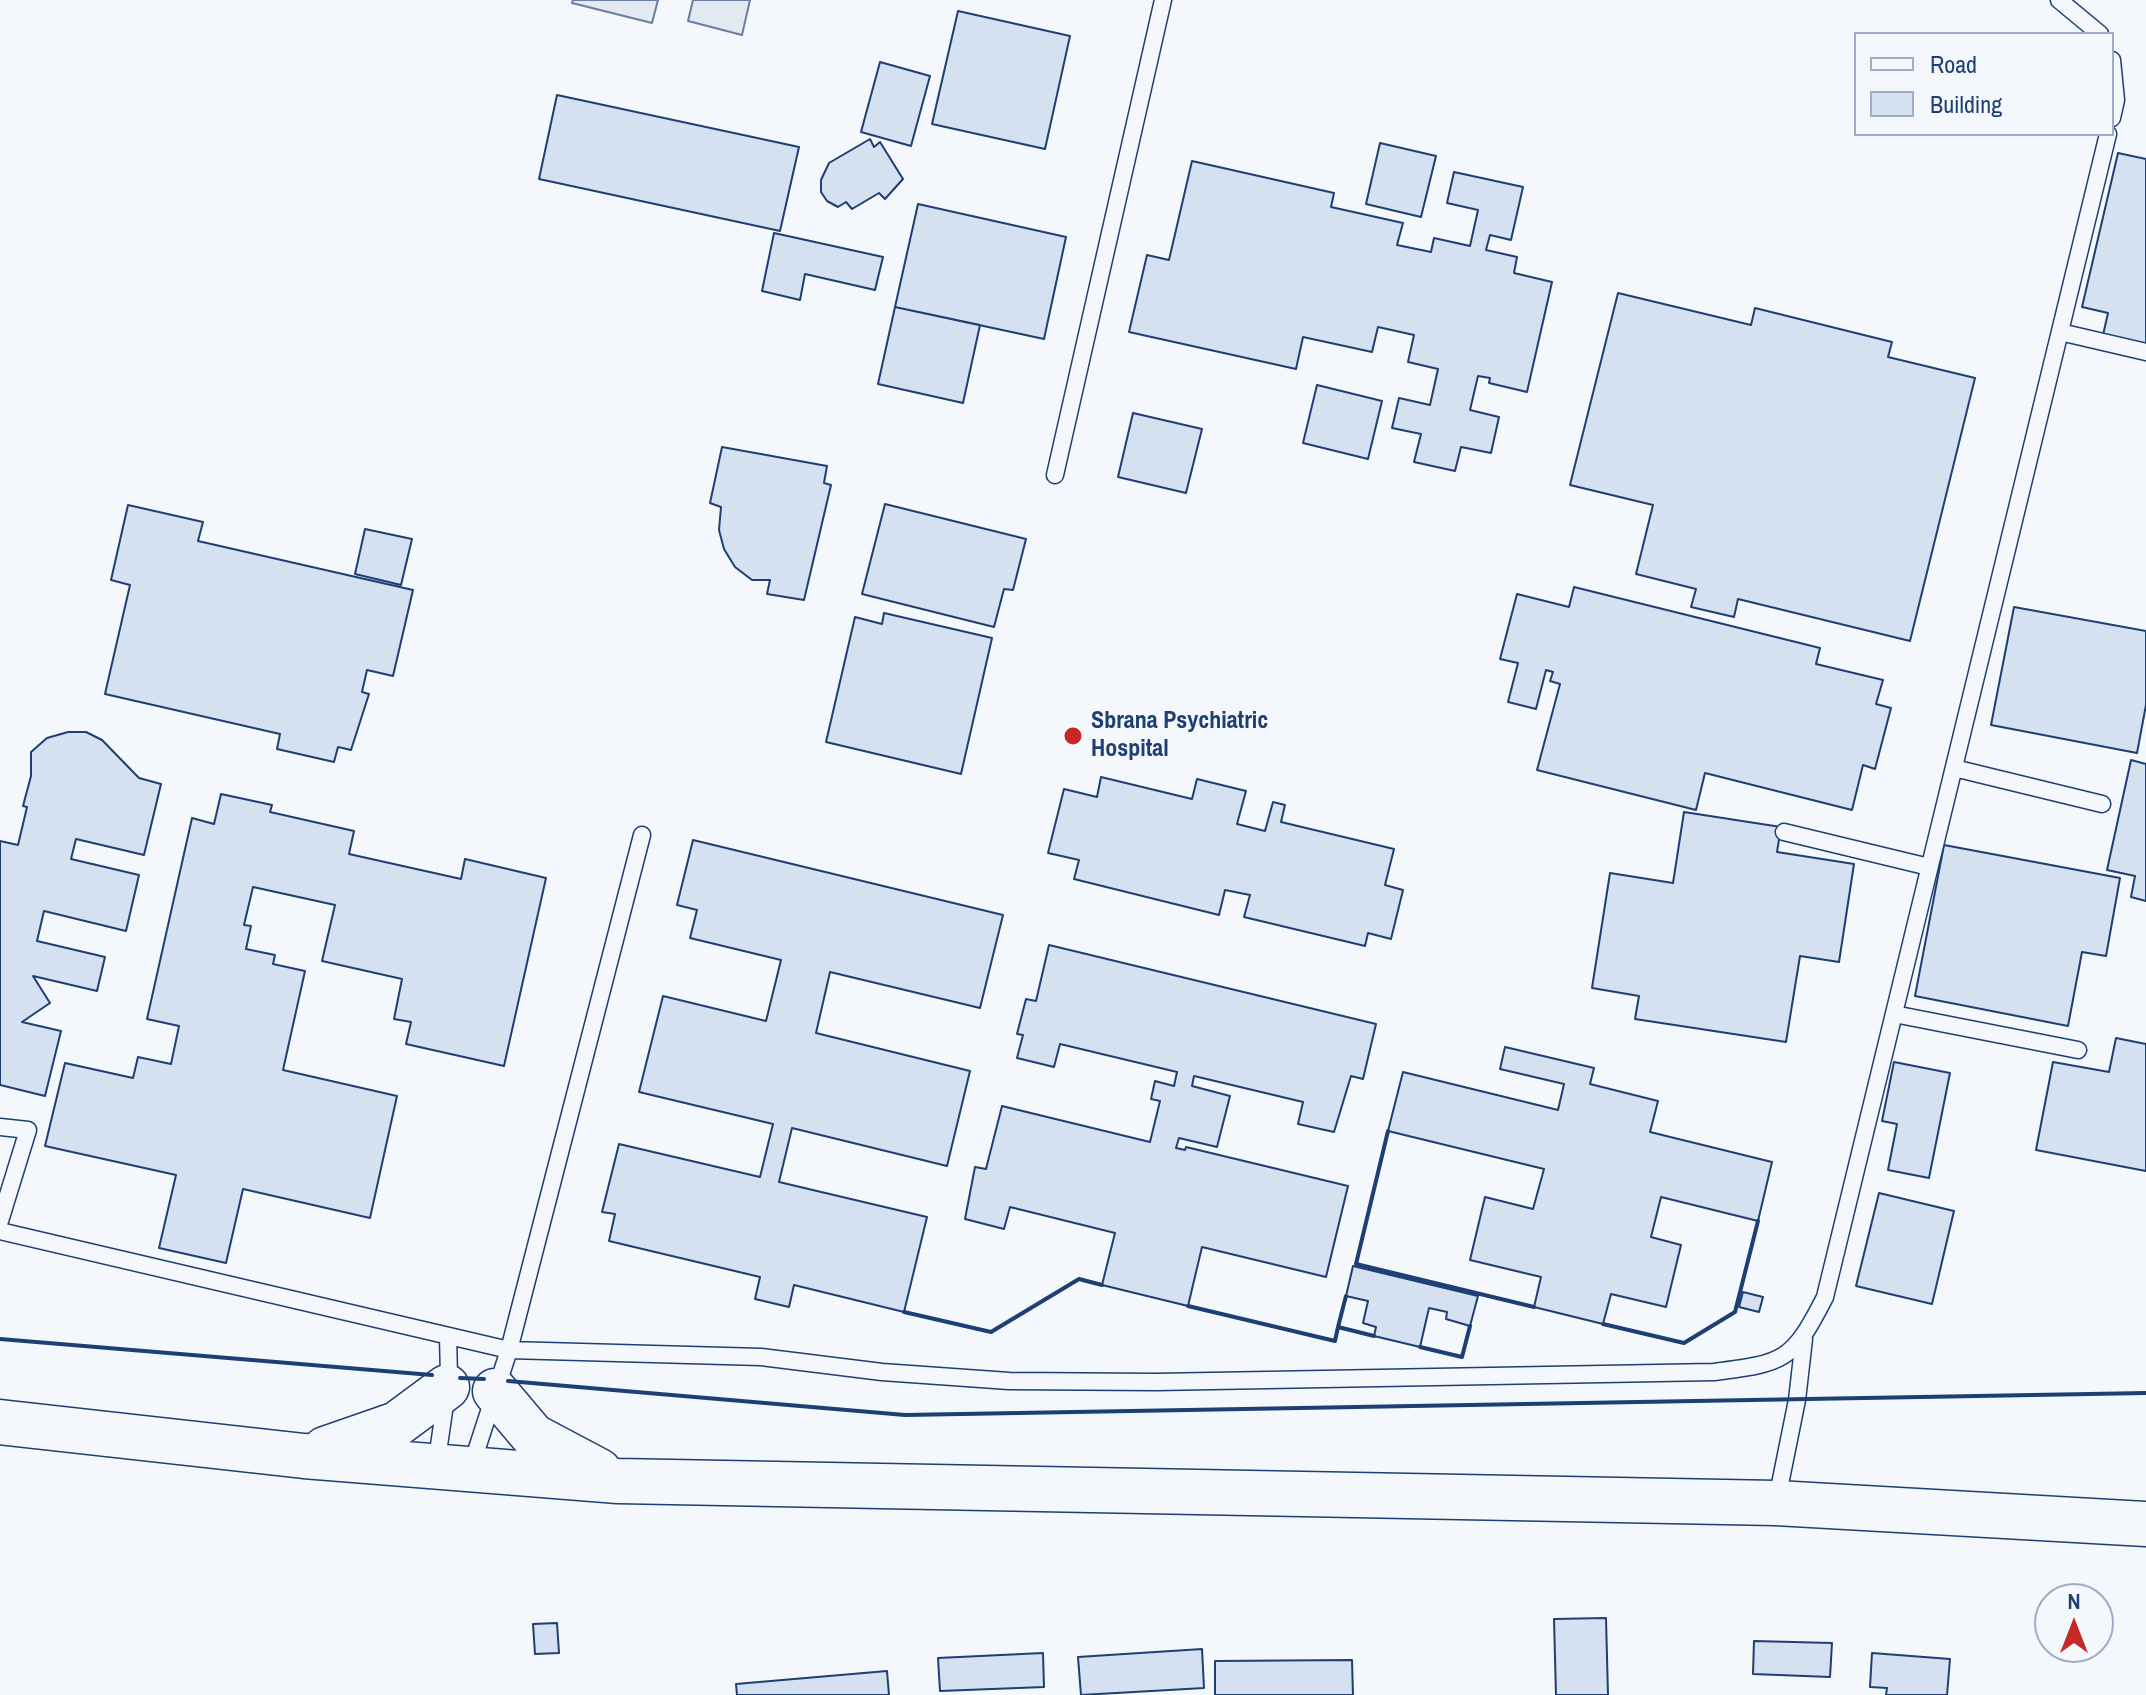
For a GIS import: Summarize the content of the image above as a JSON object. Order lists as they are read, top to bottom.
{
  "places": ["Sbrana Psychiatric Hospital"],
  "legend": ["Road", "Building"],
  "north": "top"
}
